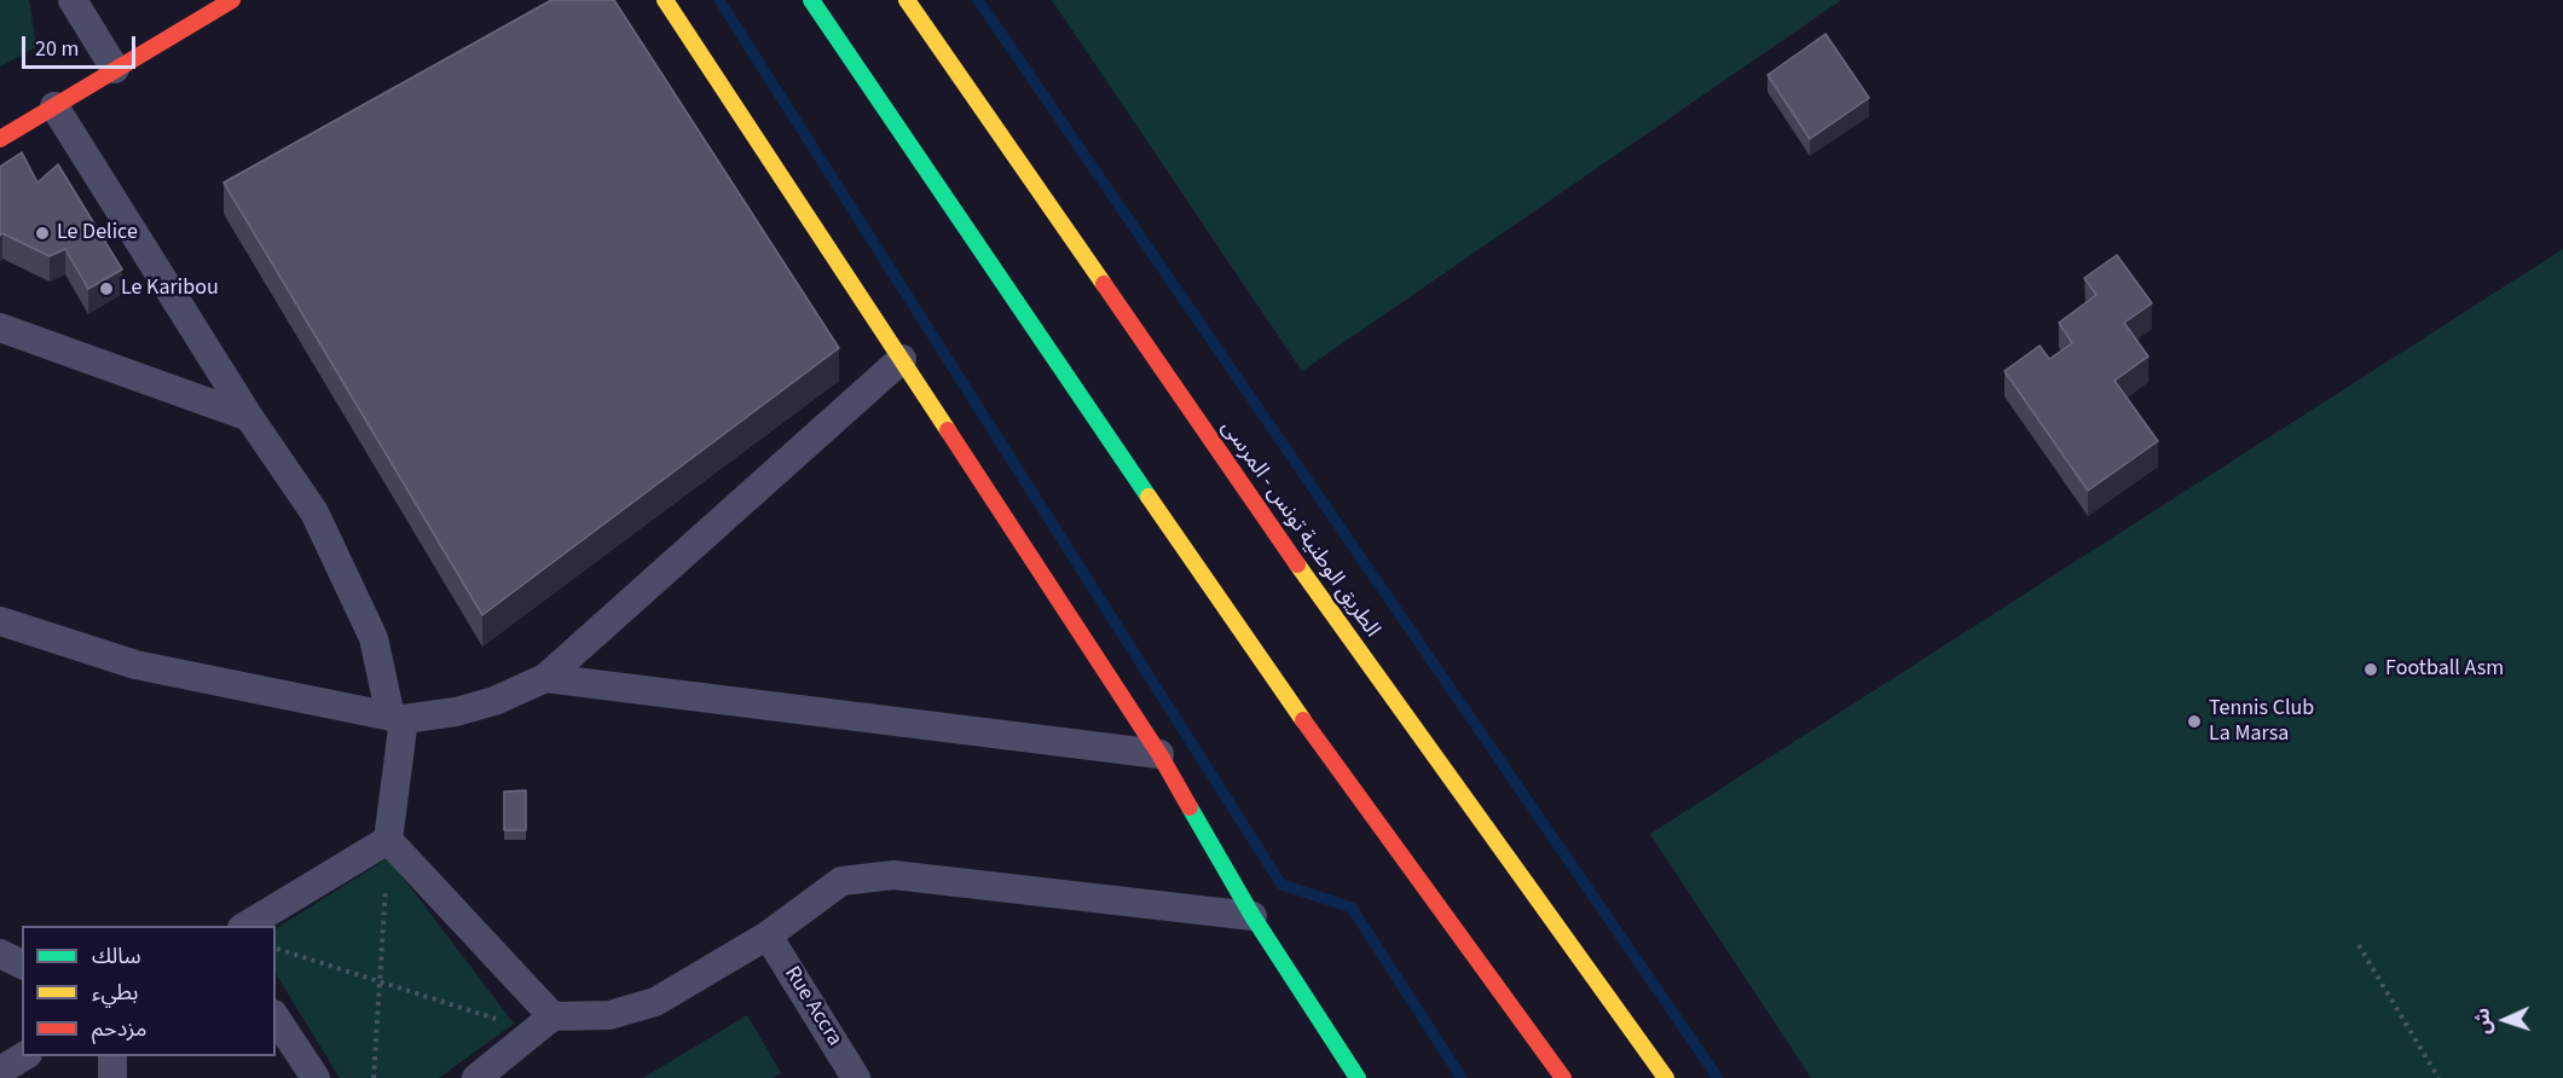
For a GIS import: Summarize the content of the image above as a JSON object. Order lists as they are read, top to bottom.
{
  "streets": {
    "main road": ["الطريق الوطنية تونس - المرسى"],
    "street": ["Rue Accra"]
  },
  "places": [
    "Le Delice",
    "Le Karibou",
    "Football Asm",
    "Tennis Club La Marsa"
  ],
  "legend": ["سالك", "بطيء", "مزدحم"],
  "scale_bar": "20 m",
  "north": "left"
}
